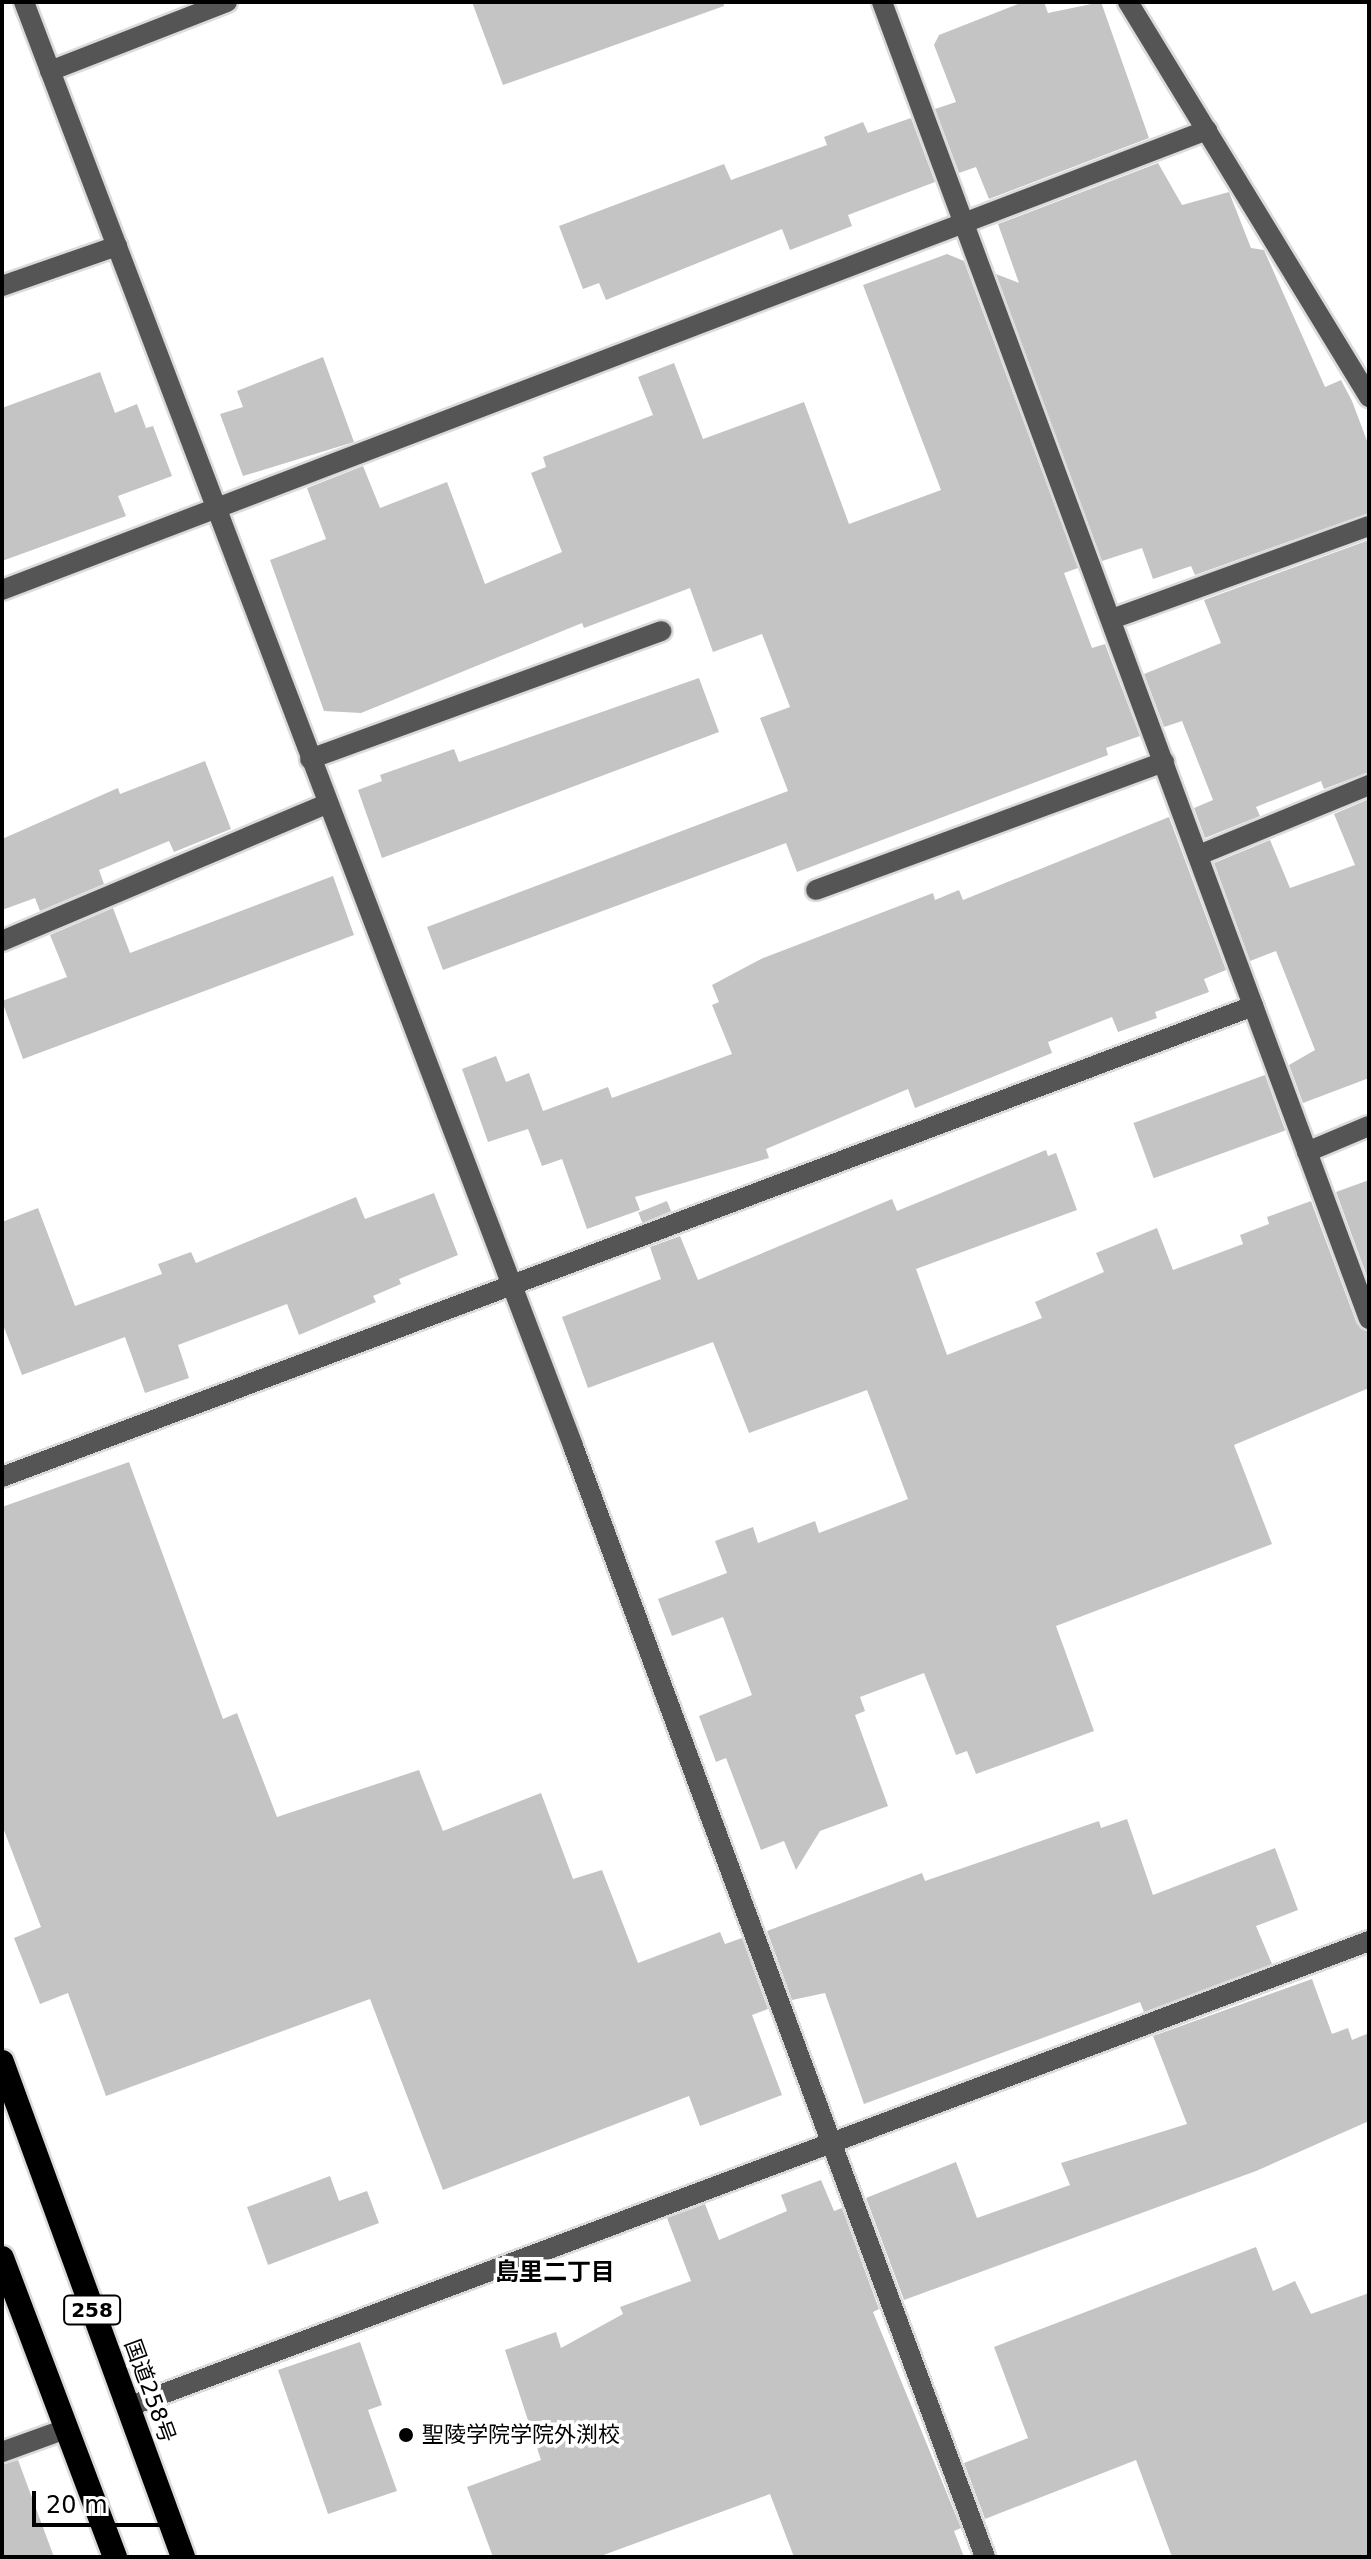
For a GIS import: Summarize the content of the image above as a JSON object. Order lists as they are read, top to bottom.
{
  "streets": {
    "highway": ["258", "国道258号"]
  },
  "districts": ["島里二丁目"],
  "places": ["聖陵学院学院外渕校"],
  "scale_bar": "20 m"
}
